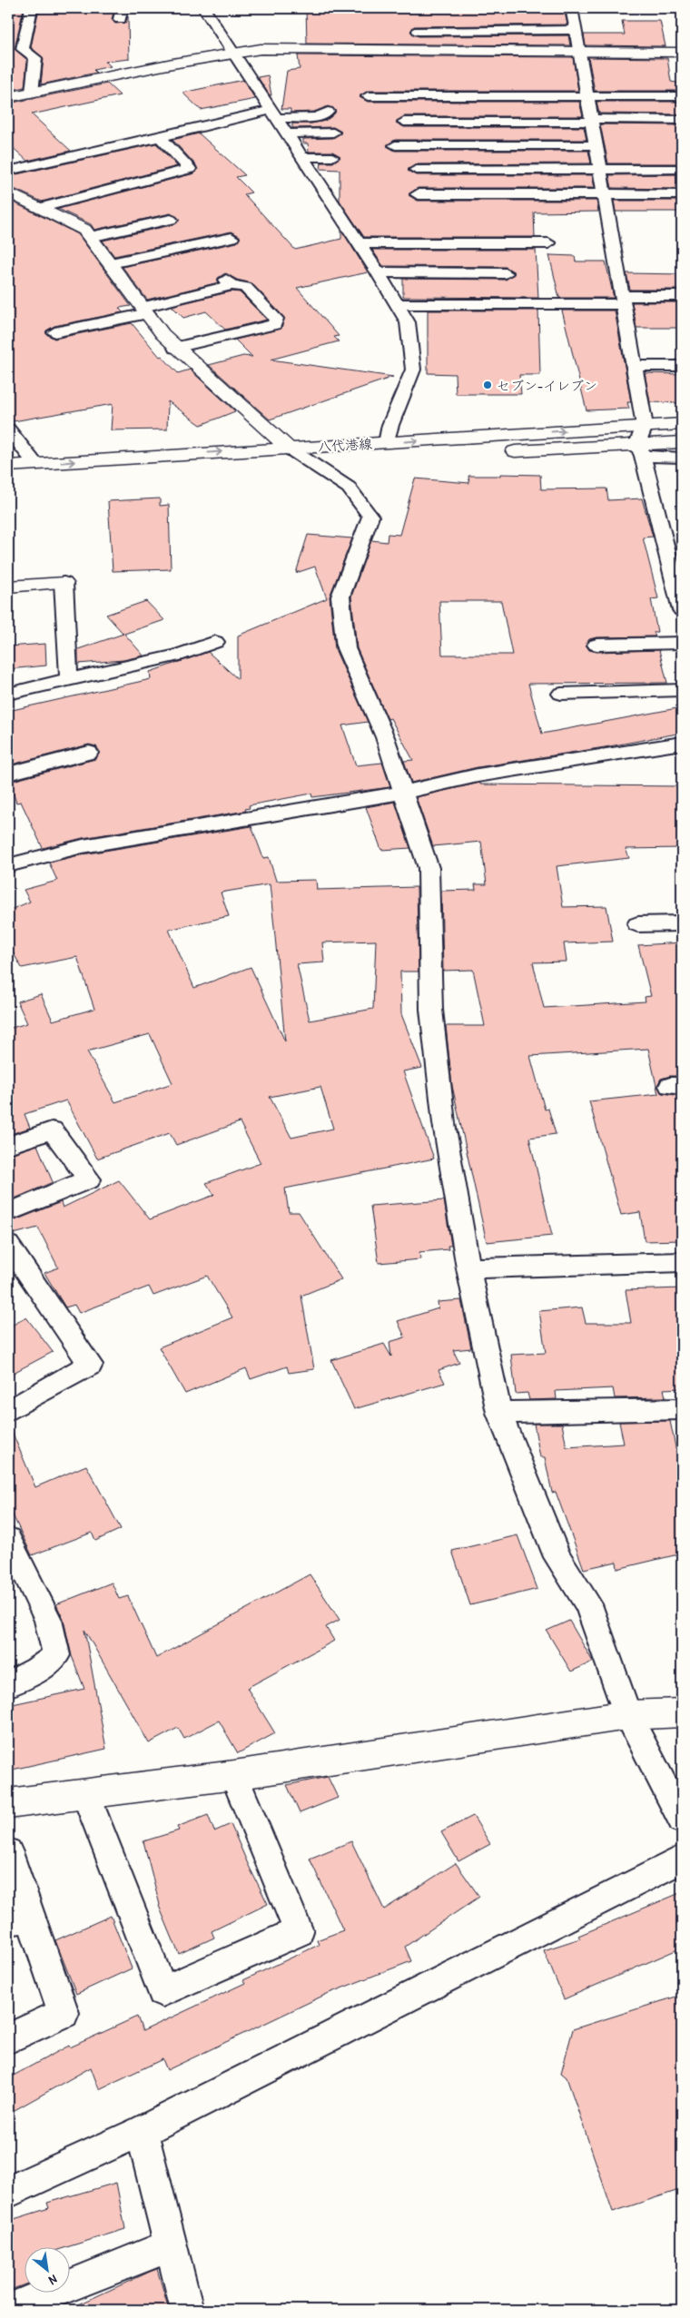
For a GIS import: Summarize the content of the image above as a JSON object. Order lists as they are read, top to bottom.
{
  "streets": {
    "street": ["八代港線"]
  },
  "places": ["セブン-イレブン"],
  "north": "bottom right"
}
